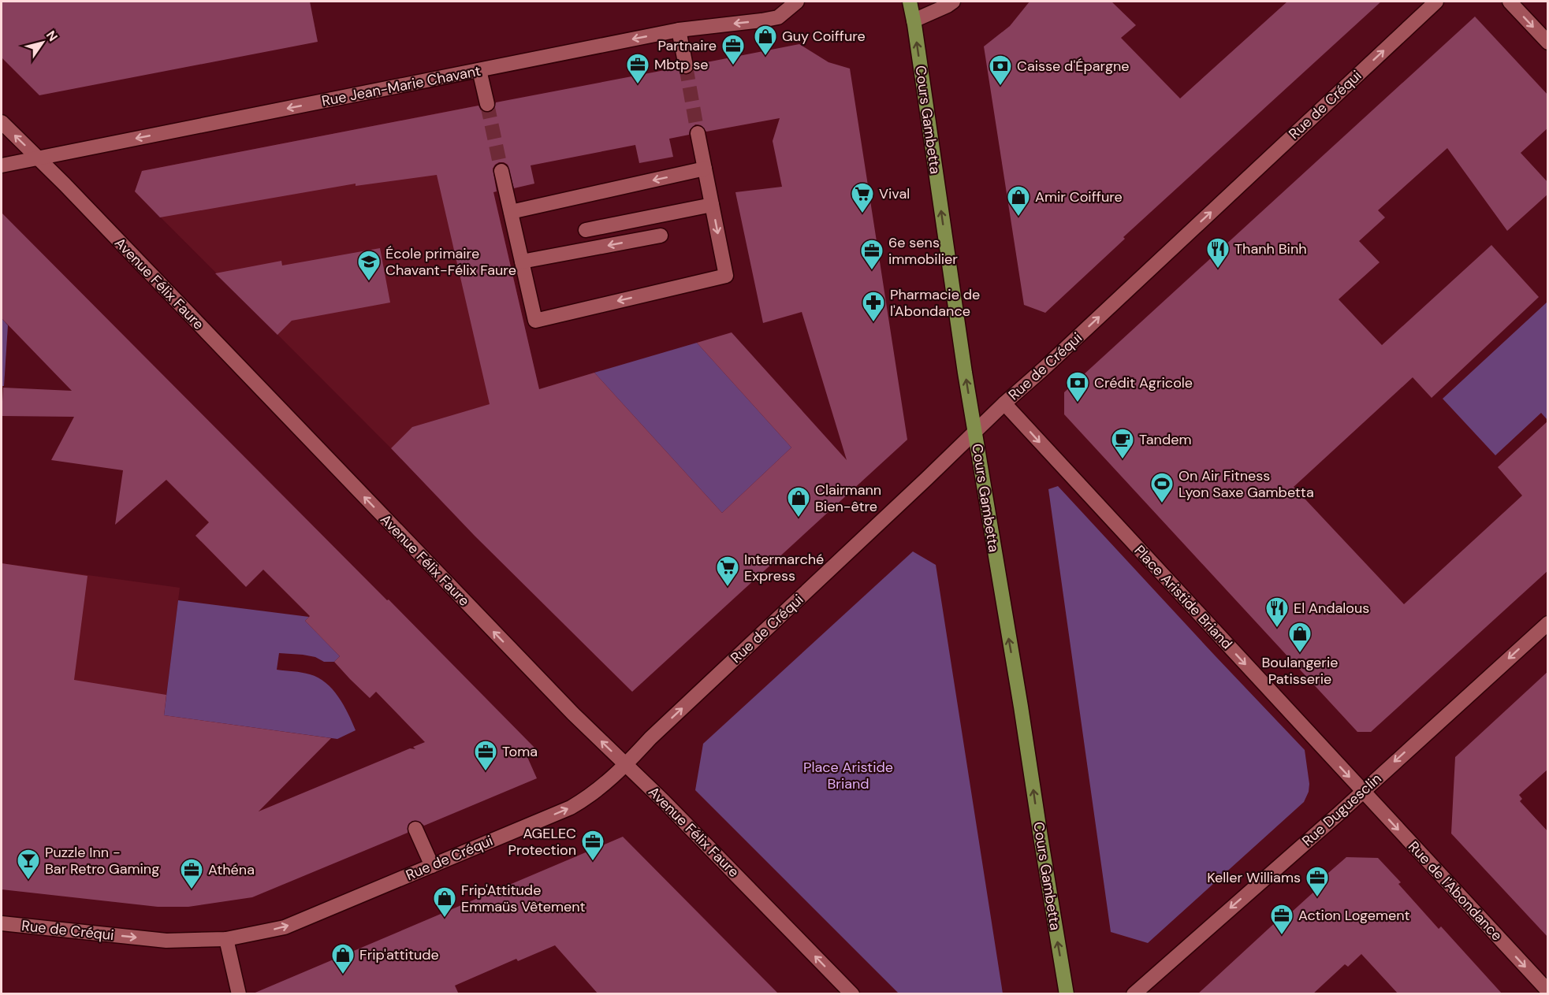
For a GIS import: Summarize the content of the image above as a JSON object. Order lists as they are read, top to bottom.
{
  "streets": {
    "main road": ["Cours Gambetta"],
    "street": [
      "Rue Jean-Marie Chavant",
      "Rue de Créqui",
      "Avenue Félix Faure",
      "Place Aristide Briand",
      "Rue Duguesclin",
      "Rue de l'Abondance"
    ]
  },
  "crossings": [
    ["Rue Jean-Marie Chavant", "Avenue Félix Faure"],
    ["Rue de Créqui", "Cours Gambetta"],
    ["Rue de Créqui", "Avenue Félix Faure"],
    ["Rue de Créqui", "Place Aristide Briand"],
    ["Place Aristide Briand", "Rue Duguesclin"],
    ["Place Aristide Briand", "Rue de l'Abondance"],
    ["Rue Duguesclin", "Rue de l'Abondance"]
  ],
  "one_way": [
    "Rue Jean-Marie Chavant",
    "Rue de Créqui",
    "Cours Gambetta",
    "Avenue Félix Faure",
    "Place Aristide Briand",
    "Rue Duguesclin",
    "Rue de l'Abondance"
  ],
  "parks": ["Place Aristide Briand"],
  "places": {
    "shop": [
      "Guy Coiffure",
      "Amir Coiffure",
      "Clairmann Bien-être",
      "Boulangerie Patisserie",
      "Frip'Attitude Emmaüs Vêtement",
      "Frip'attitude"
    ],
    "office": [
      "Partnaire",
      "Mbtp se",
      "6e sens immobilier",
      "Toma",
      "AGELEC Protection",
      "Athéna",
      "Keller Williams",
      "Action Logement"
    ],
    "bank": ["Caisse d'Épargne", "Crédit Agricole"],
    "supermarket": ["Vival", "Intermarché Express"],
    "restaurant": ["Thanh Binh", "El Andalous"],
    "school or university": ["École primaire Chavant-Félix Faure"],
    "pharmacy": ["Pharmacie de l'Abondance"],
    "cafe": ["Tandem"],
    "sports": ["On Air Fitness Lyon Saxe Gambetta"],
    "bar": ["Puzzle Inn - Bar Retro Gaming"]
  },
  "north": "top right"
}
